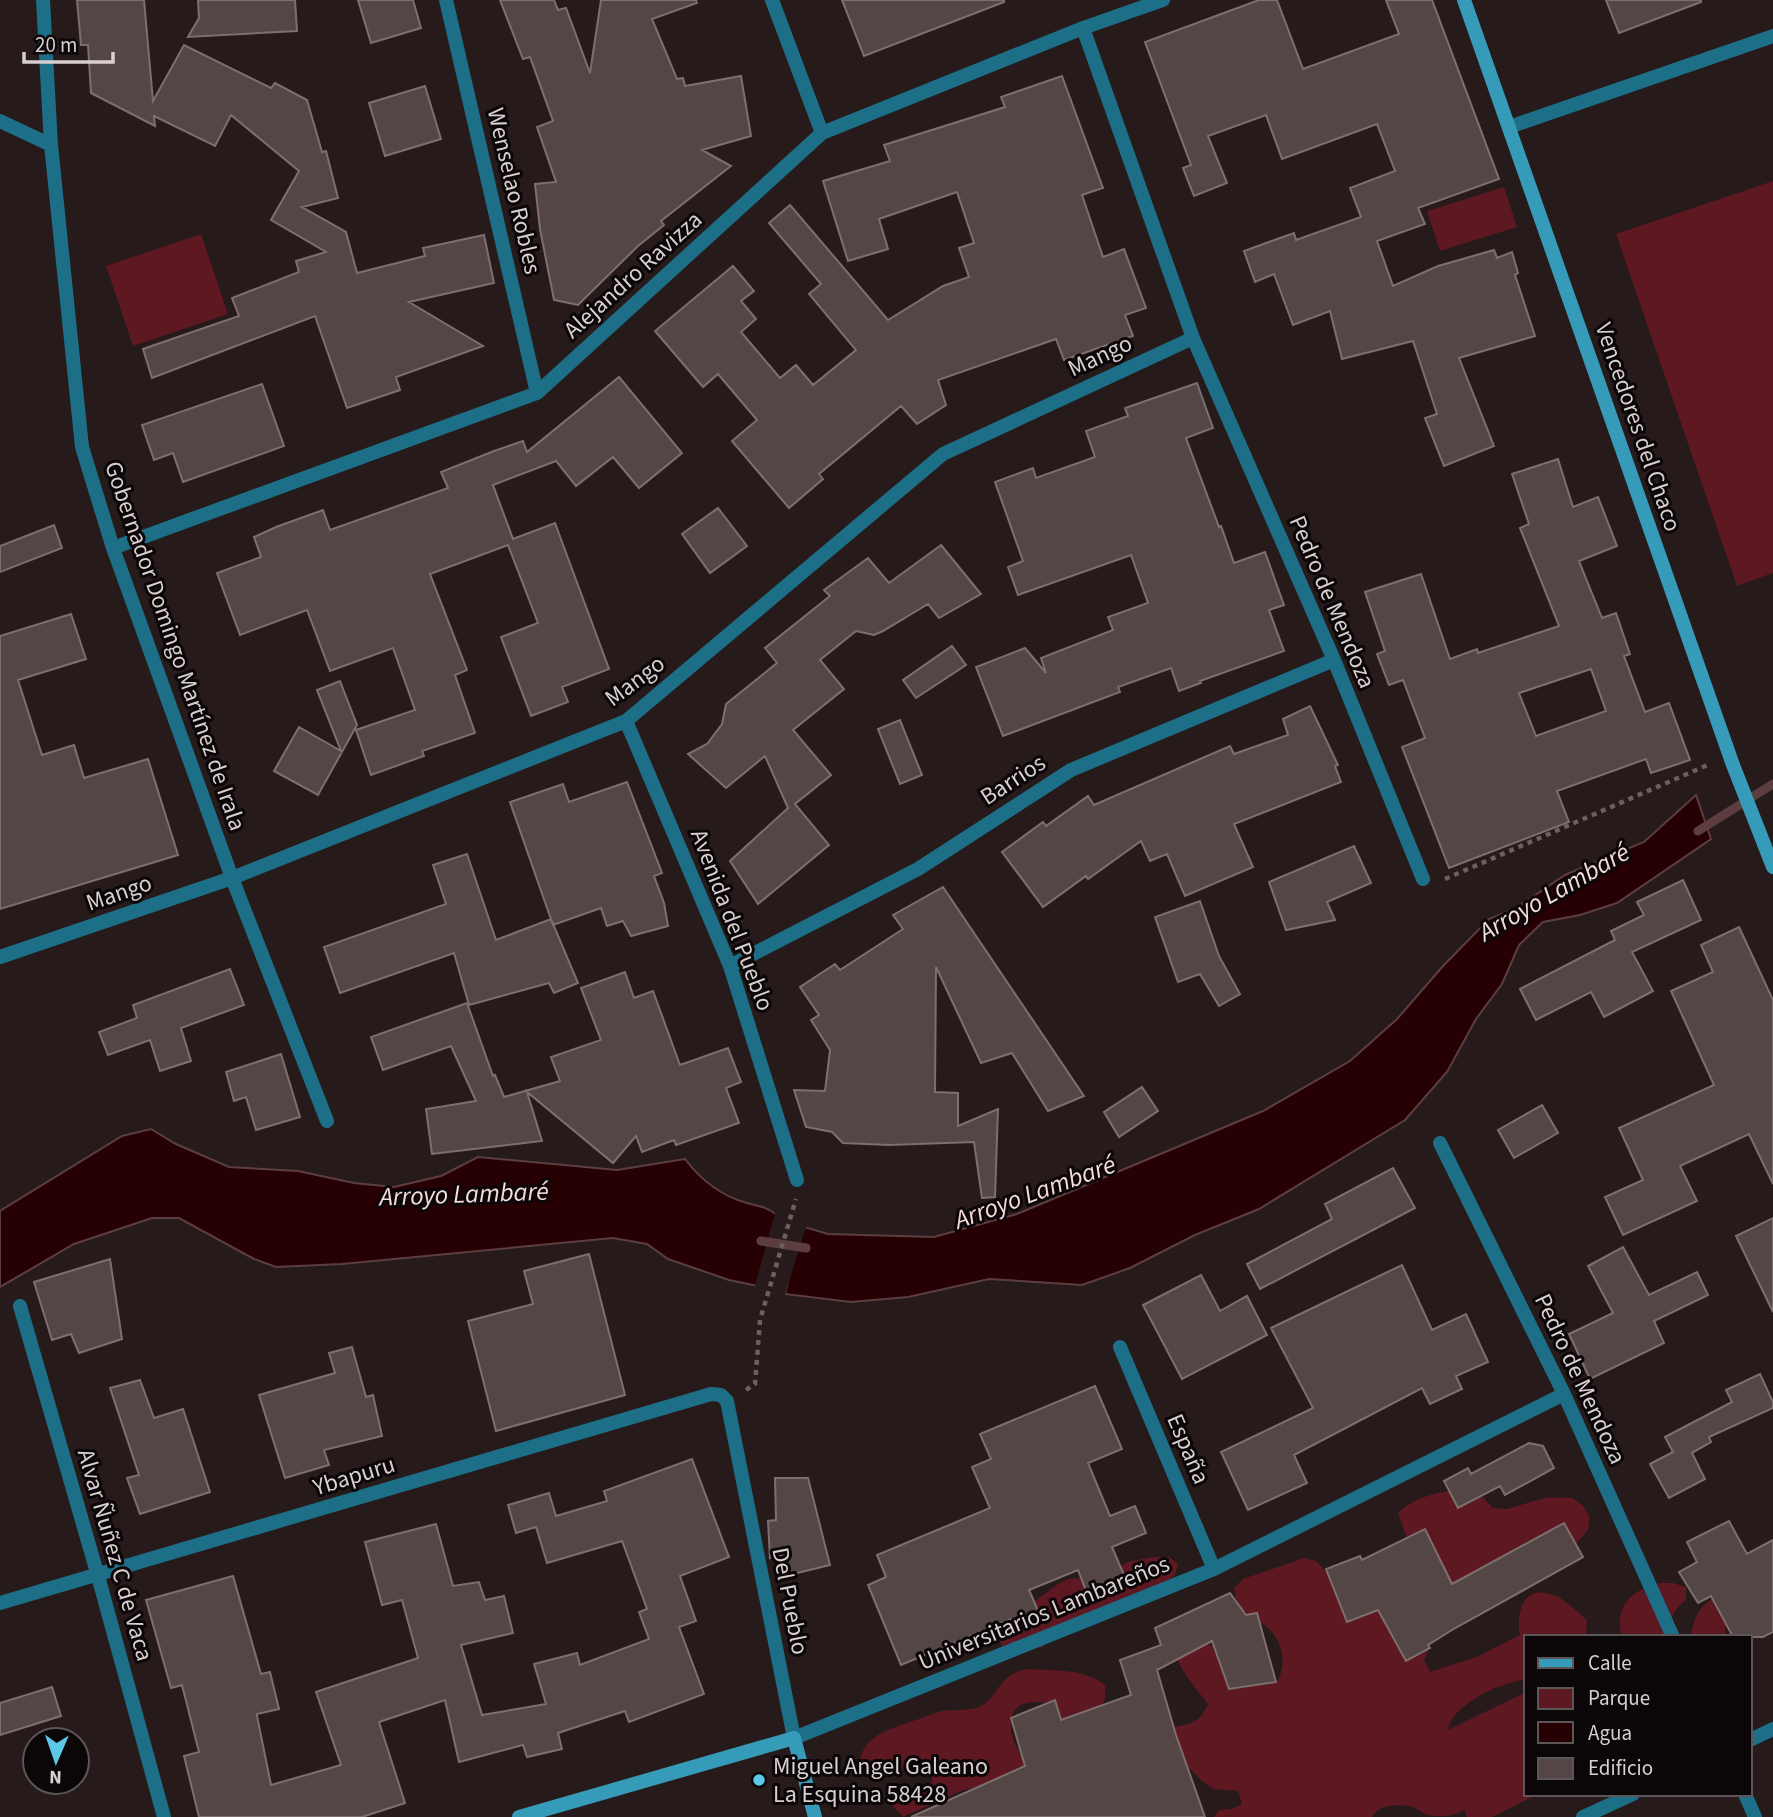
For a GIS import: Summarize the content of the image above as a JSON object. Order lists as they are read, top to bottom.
{
  "streets": {
    "street": [
      "Wenselao Robles",
      "Alejandro Ravizza",
      "Mango",
      "Vencedores del Chaco",
      "Pedro de Mendoza",
      "Gobernador Domingo Martínez de Irala",
      "Barrios",
      "Avenida del Pueblo",
      "España",
      "Ybapuru",
      "Alvar Ñuñez C de Vaca",
      "Del Pueblo",
      "Universitarios Lambareños"
    ]
  },
  "crossings": [
    ["Wenselao Robles", "Alejandro Ravizza"],
    ["Alejandro Ravizza", "Pedro de Mendoza"],
    ["Alejandro Ravizza", "Gobernador Domingo Martínez de Irala"],
    ["Mango", "Pedro de Mendoza"],
    ["Mango", "Gobernador Domingo Martínez de Irala"],
    ["Mango", "Avenida del Pueblo"],
    ["Pedro de Mendoza", "Barrios"],
    ["Pedro de Mendoza", "Universitarios Lambareños"],
    ["Barrios", "Avenida del Pueblo"],
    ["España", "Universitarios Lambareños"],
    ["Ybapuru", "Alvar Ñuñez C de Vaca"],
    ["Ybapuru", "Del Pueblo"],
    ["Del Pueblo", "Universitarios Lambareños"]
  ],
  "water": ["Arroyo Lambaré"],
  "places": ["Miguel Angel Galeano La Esquina 58428"],
  "legend": [
    "Calle",
    "Parque",
    "Agua",
    "Edificio"
  ],
  "scale_bar": "20 m",
  "north": "bottom"
}
